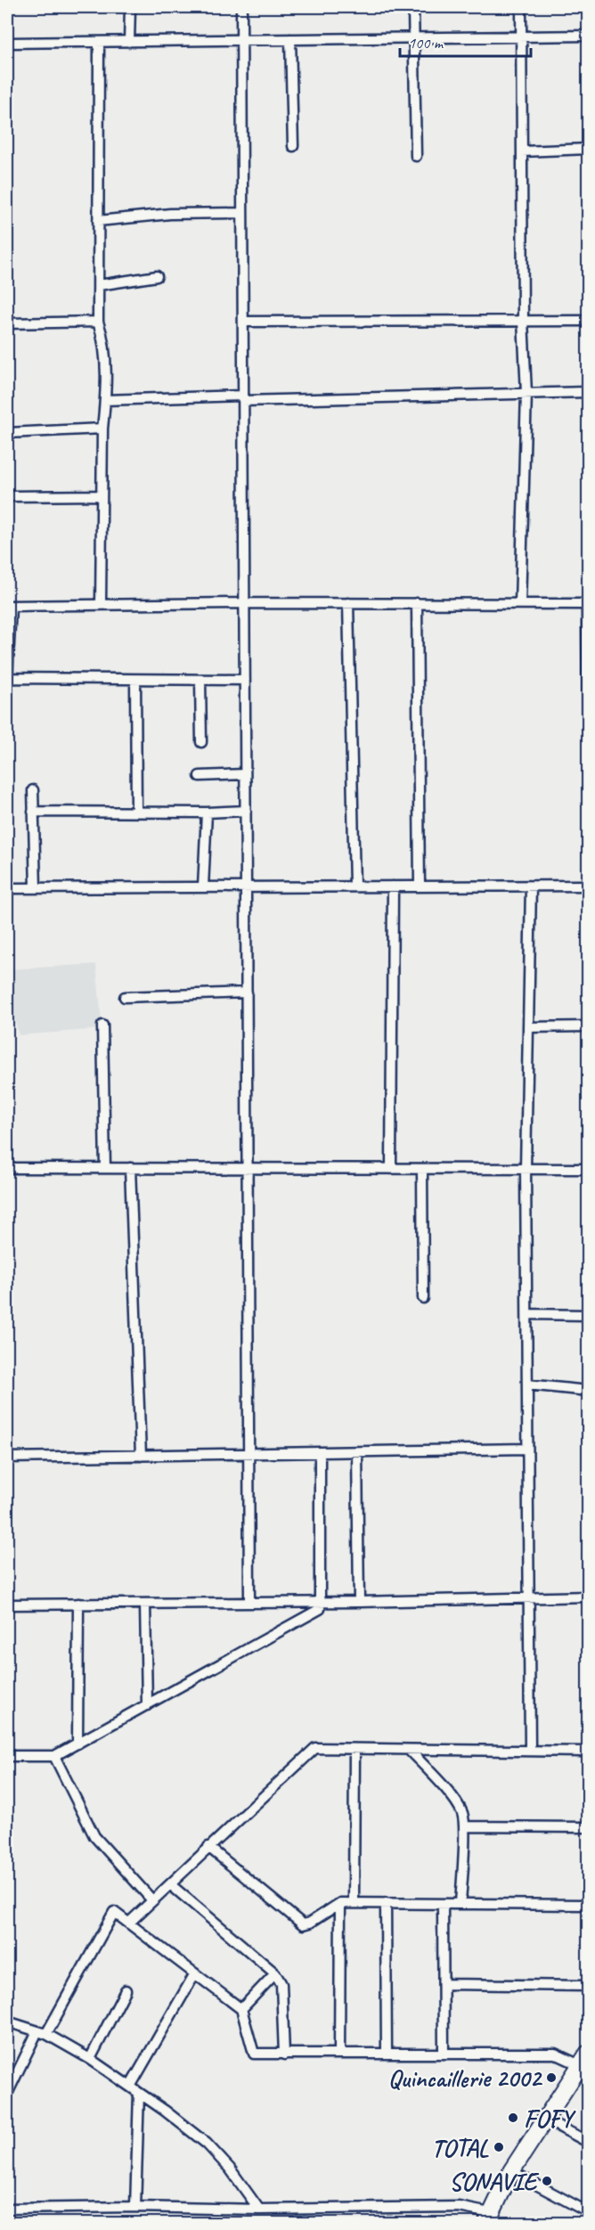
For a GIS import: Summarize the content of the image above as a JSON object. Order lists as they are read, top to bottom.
{
  "places": [
    "Quincaillerie 2002",
    "FOFY",
    "TOTAL",
    "SONAVIE"
  ],
  "scale_bar": "100 m"
}
